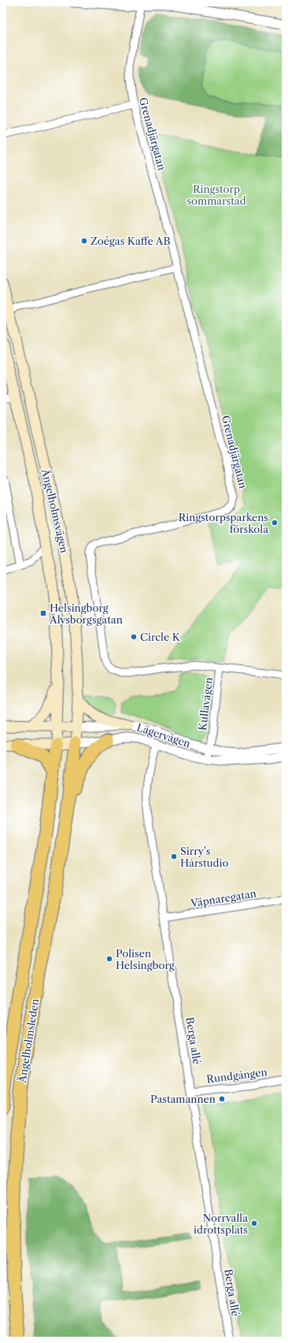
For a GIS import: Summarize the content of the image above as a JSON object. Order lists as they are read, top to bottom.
{
  "streets": {
    "highway": ["Ängelholmsleden"],
    "main road": ["Ängelholmsvägen", "Lägervägen"],
    "street": [
      "Grenadjärgatan",
      "Kullavägen",
      "Väpnaregatan",
      "Berga allé",
      "Rundgången"
    ]
  },
  "crossings": [
    ["Grenadjärgatan", "Kullavägen"],
    ["Ängelholmsvägen", "Lägervägen"],
    ["Ängelholmsvägen", "Ängelholmsleden"],
    ["Kullavägen", "Lägervägen"],
    ["Lägervägen", "Ängelholmsleden"],
    ["Lägervägen", "Berga allé"],
    ["Väpnaregatan", "Berga allé"],
    ["Berga allé", "Rundgången"]
  ],
  "parks": ["Ringstorp sommarstad"],
  "places": {
    "other": [
      "Zoégas Kaffe AB",
      "Ringstorpsparkens förskola",
      "Circle K",
      "Sirry's Hårstudio",
      "Polisen Helsingborg",
      "Pastamannen",
      "Norrvalla idrottsplats"
    ],
    "transit": ["Helsingborg Älvsborgsgatan"]
  }
}
